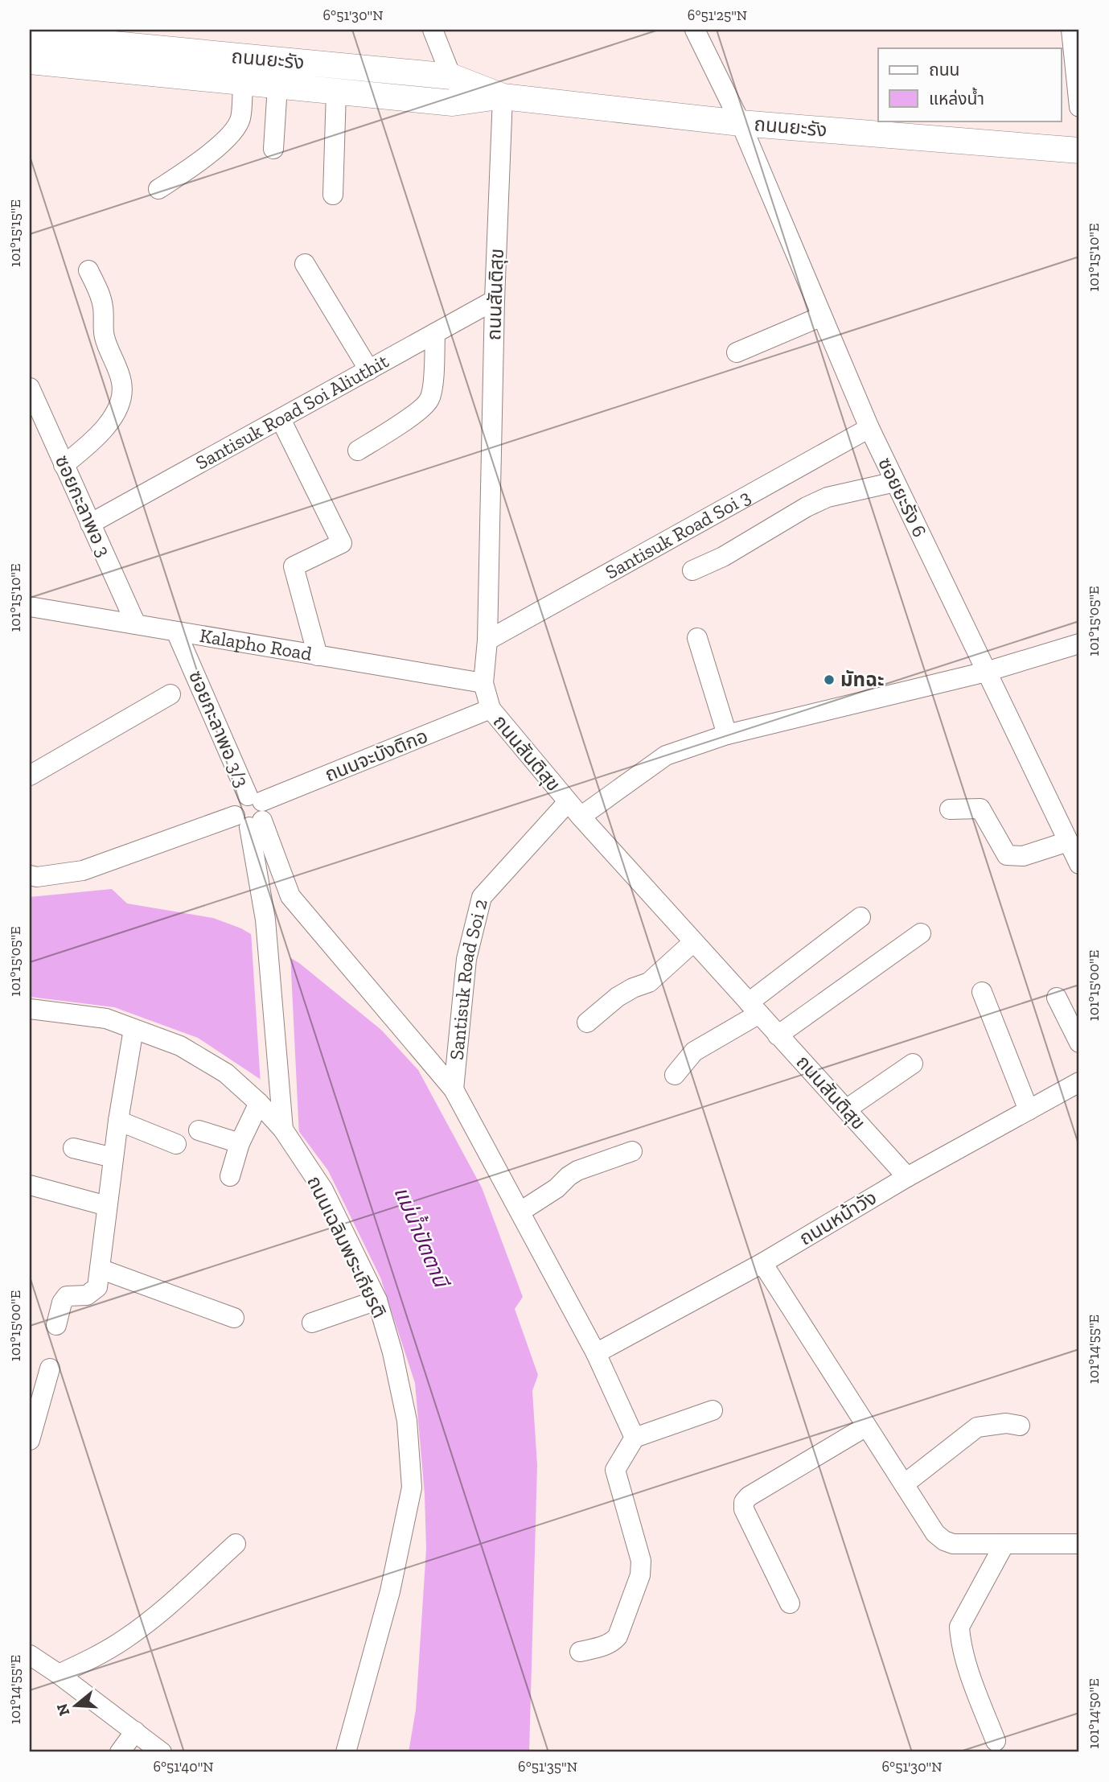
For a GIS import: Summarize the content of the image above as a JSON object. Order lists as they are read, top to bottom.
{
  "streets": {
    "main road": ["ถนนยะรัง"],
    "street": [
      "ถนนสันติสุข",
      "Santisuk Road Soi Aliuthit",
      "ซอยยะรัง 6",
      "ซอยกะลาพอ 3",
      "Santisuk Road Soi 3",
      "Kalapho Road",
      "ซอยกะลาพอ 3/3",
      "ถนนจะบังติกอ",
      "Santisuk Road Soi 2",
      "ถนนหน้าวัง",
      "ถนนเฉลิมพระเกียรติ"
    ]
  },
  "crossings": [
    ["ถนนยะรัง", "ถนนสันติสุข"],
    ["ถนนยะรัง", "ซอยยะรัง 6"],
    ["ถนนสันติสุข", "Santisuk Road Soi Aliuthit"],
    ["ถนนสันติสุข", "Santisuk Road Soi 3"],
    ["ถนนสันติสุข", "Kalapho Road"],
    ["ถนนสันติสุข", "ถนนจะบังติกอ"],
    ["ถนนสันติสุข", "Santisuk Road Soi 2"],
    ["ถนนสันติสุข", "ถนนหน้าวัง"],
    ["Santisuk Road Soi Aliuthit", "ซอยกะลาพอ 3"],
    ["ซอยยะรัง 6", "Santisuk Road Soi 3"],
    ["ซอยยะรัง 6", "Santisuk Road Soi 2"],
    ["ซอยกะลาพอ 3", "Kalapho Road"],
    ["Kalapho Road", "ซอยกะลาพอ 3/3"],
    ["ซอยกะลาพอ 3/3", "ถนนจะบังติกอ"]
  ],
  "water": ["แม่น้ำปัตตานี"],
  "places": ["มัทฉะ"],
  "legend": ["ถนน", "แหล่งน้ำ"],
  "north": "left",
  "coordinates": [
    "6°51'30\"N",
    "6°51'25\"N",
    "101°15'15\"E",
    "101°15'10\"E",
    "101°15'05\"E",
    "101°15'00\"E",
    "101°14'55\"E",
    "101°14'50\"E",
    "6°51'40\"N",
    "6°51'35\"N"
  ]
}
